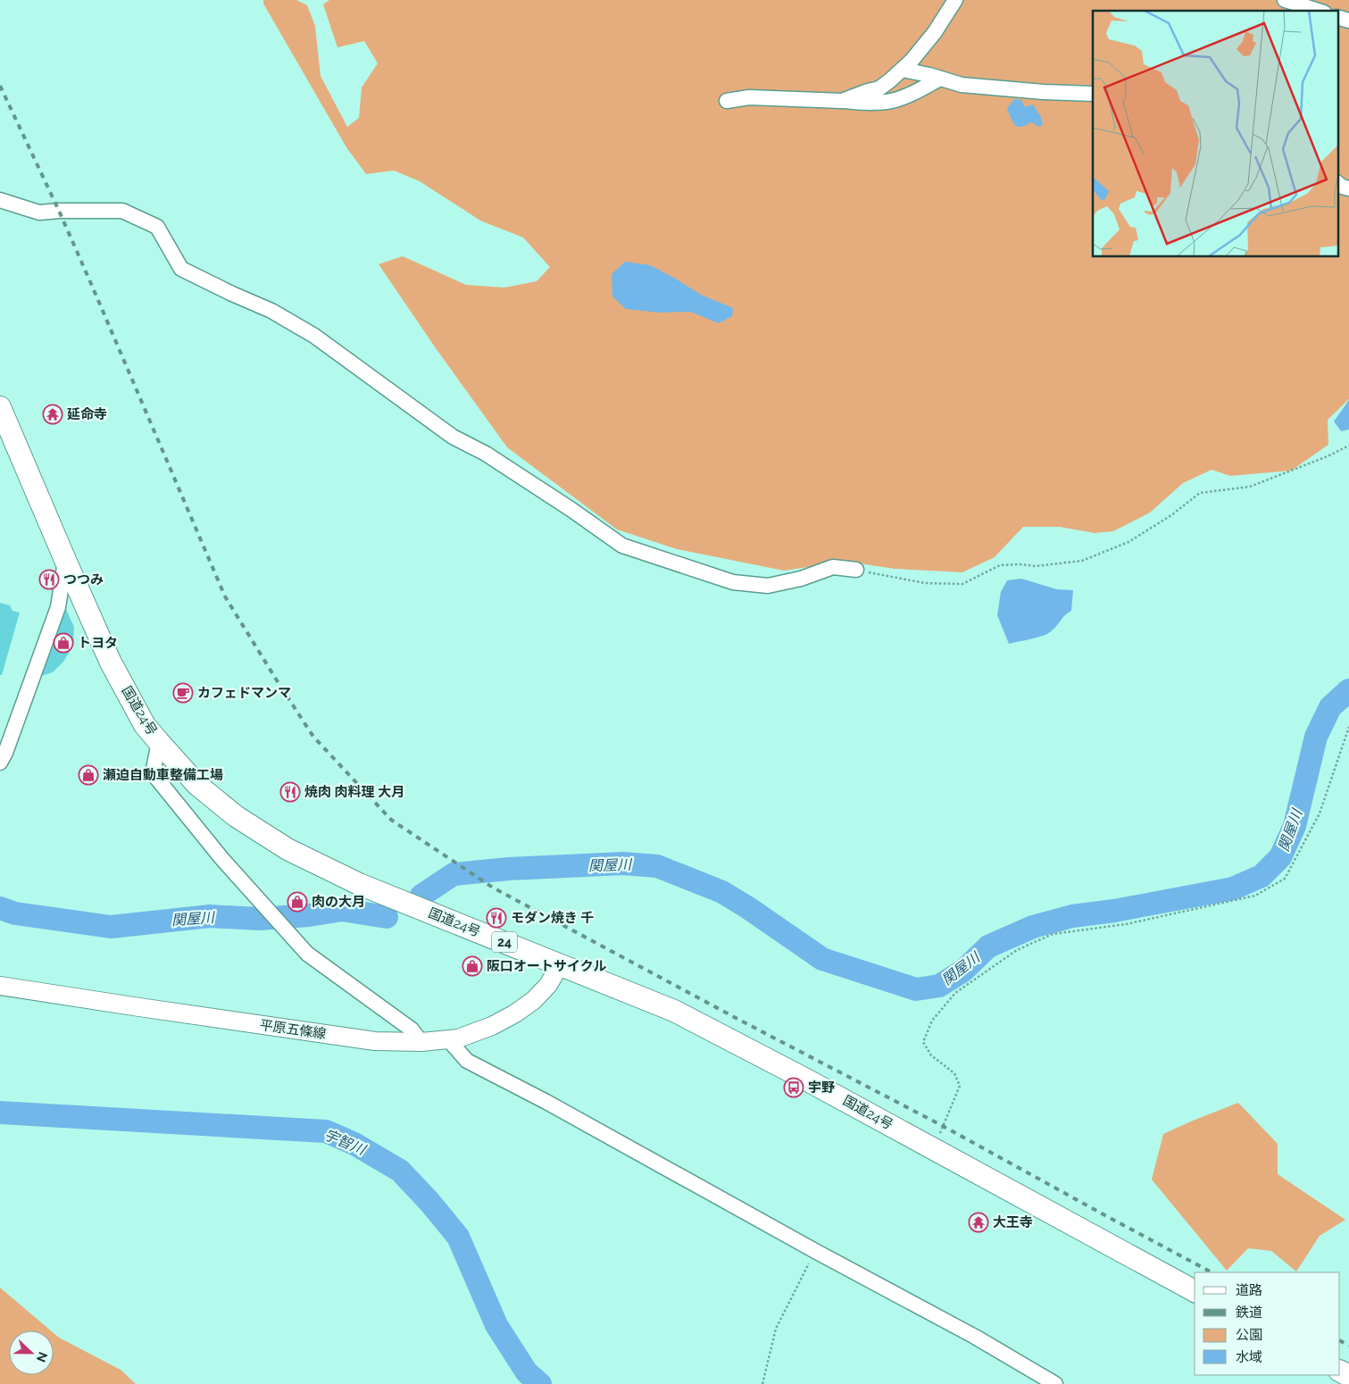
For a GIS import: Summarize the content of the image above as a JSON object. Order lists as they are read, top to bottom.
{
  "streets": {
    "highway": ["国道24号", "24"],
    "main road": ["平原五條線"]
  },
  "crossings": [
    ["国道24号", "平原五條線"]
  ],
  "water": ["関屋川", "宇智川"],
  "places": {
    "temple": ["延命寺", "大王寺"],
    "restaurant": ["つつみ", "焼肉 肉料理 大月", "モダン焼き 千"],
    "shop": [
      "トヨタ",
      "瀬迫自動車整備工場",
      "肉の大月",
      "阪口オートサイクル"
    ],
    "cafe": ["カフェドマンマ"],
    "bus stop": ["宇野"]
  },
  "legend": [
    "道路",
    "鉄道",
    "公園",
    "水域"
  ],
  "north": "right"
}
